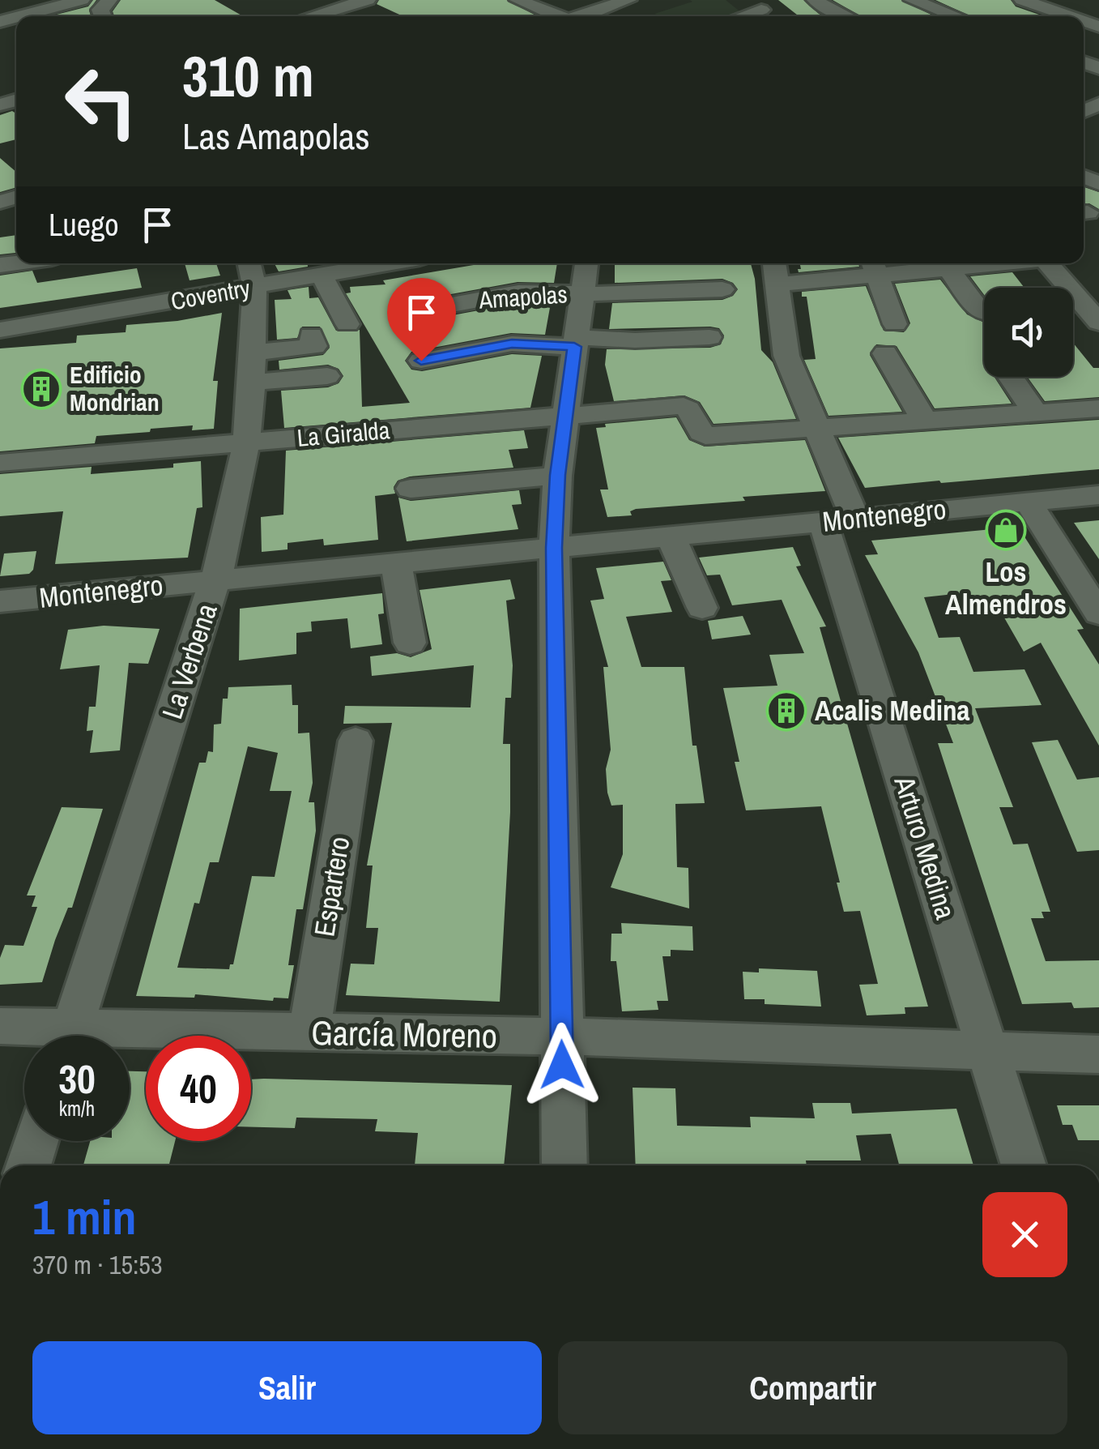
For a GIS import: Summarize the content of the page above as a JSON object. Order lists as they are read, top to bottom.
{
  "streets": {
    "street": [
      "Coventry",
      "Amapolas",
      "La Giralda",
      "Montenegro",
      "La Verbena",
      "Arturo Medina",
      "Espartero",
      "García Moreno"
    ]
  },
  "crossings": [
    ["Coventry", "La Verbena"],
    ["Amapolas", "La Giralda"],
    ["Amapolas", "Montenegro"],
    ["Amapolas", "García Moreno"],
    ["La Giralda", "La Verbena"],
    ["La Giralda", "Arturo Medina"],
    ["Montenegro", "La Verbena"],
    ["Montenegro", "Arturo Medina"],
    ["Arturo Medina", "García Moreno"],
    ["Espartero", "García Moreno"]
  ],
  "places": {
    "building": ["Edificio Mondrian", "Acalis Medina"],
    "shop": ["Los Almendros"]
  },
  "page": {
    "turn": ["310 m", "Las Amapolas"],
    "then": "Luego",
    "speed": "30 km/h",
    "limit": "40",
    "heading": ["1 min", "370 m · 15:53"],
    "buttons": ["Salir", "Compartir"]
  }
}
